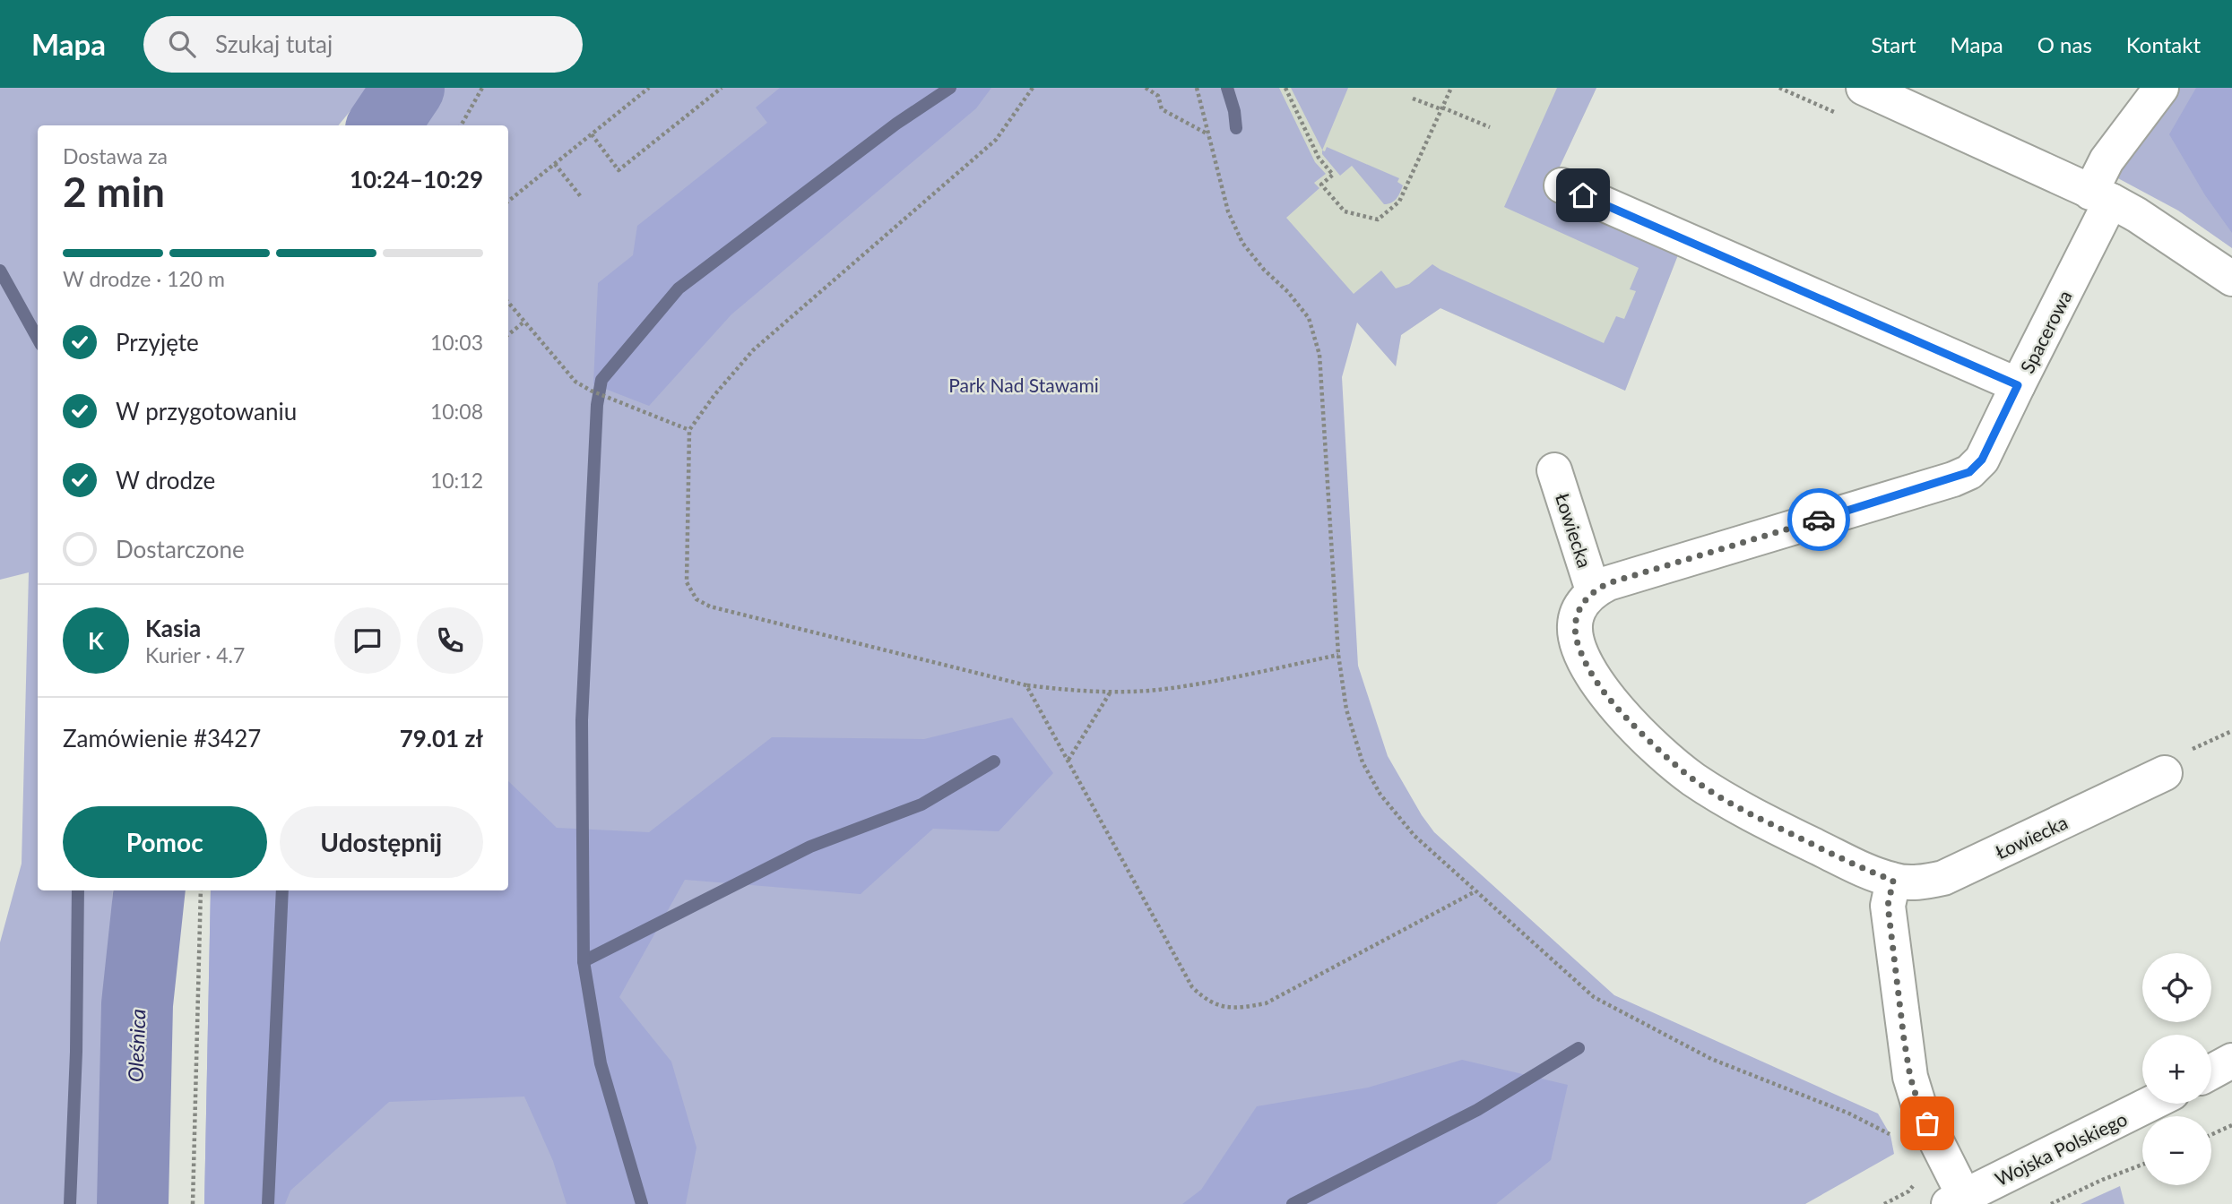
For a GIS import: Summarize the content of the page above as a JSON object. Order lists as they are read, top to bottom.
{
  "streets": {
    "street": ["Spacerowa", "Łowiecka", "Wojska Polskiego"]
  },
  "crossings": [
    ["Spacerowa", "Łowiecka"]
  ],
  "water": ["Oleśnica"],
  "parks": ["Park Nad Stawami"],
  "page": {
    "header": "Mapa",
    "search": "Szukaj tutaj",
    "nav": [
      "Start",
      "Mapa",
      "O nas",
      "Kontakt"
    ],
    "heading": ["2 min", "Dostawa za", "10:24–10:29"],
    "panel": [
      "Kasia",
      "Kurier · 4.7",
      "Zamówienie #3427",
      "79.01 zł"
    ],
    "bar": "W drodze · 120 m",
    "list": [
      ["Przyjęte", "10:03"],
      ["W przygotowaniu", "10:08"],
      ["W drodze", "10:12"],
      "Dostarczone"
    ],
    "round": "K",
    "buttons": ["Pomoc", "Udostępnij"],
    "map_buttons": ["+", "−"]
  }
}
